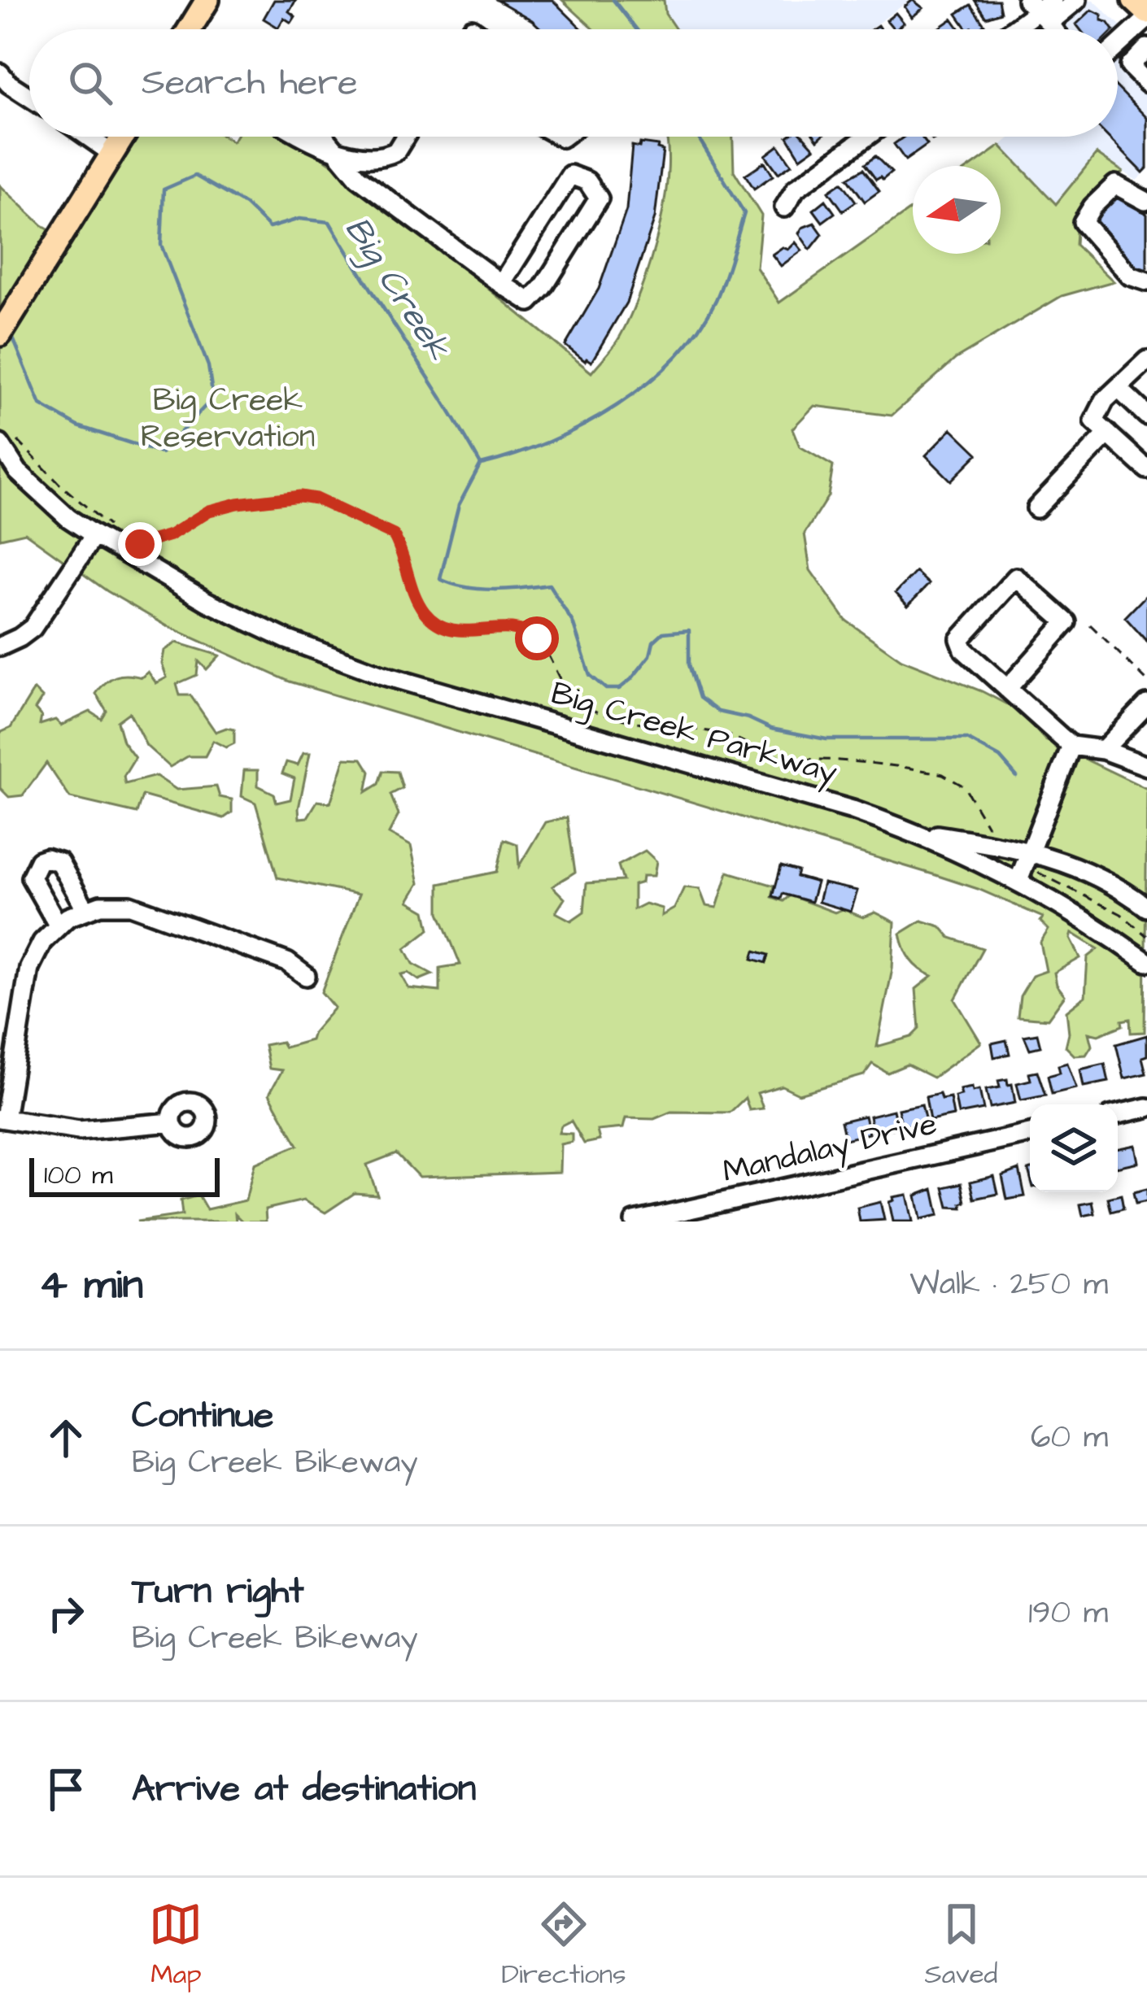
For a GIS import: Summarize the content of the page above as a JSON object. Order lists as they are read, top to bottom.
{
  "streets": {
    "street": ["Big Creek Parkway", "Mandalay Drive"]
  },
  "water": ["Big Creek"],
  "parks": ["Big Creek Reservation"],
  "scale_bar": "100 m",
  "north": "left",
  "page": {
    "search": "Search here",
    "scale": "100 m",
    "heading": ["4 min", "Walk · 250 m"],
    "list": [
      ["Continue", "Big Creek Bikeway", "60 m"],
      ["Turn right", "Big Creek Bikeway", "190 m"],
      "Arrive at destination"
    ],
    "nav": ["Map", "Directions", "Saved"]
  }
}
